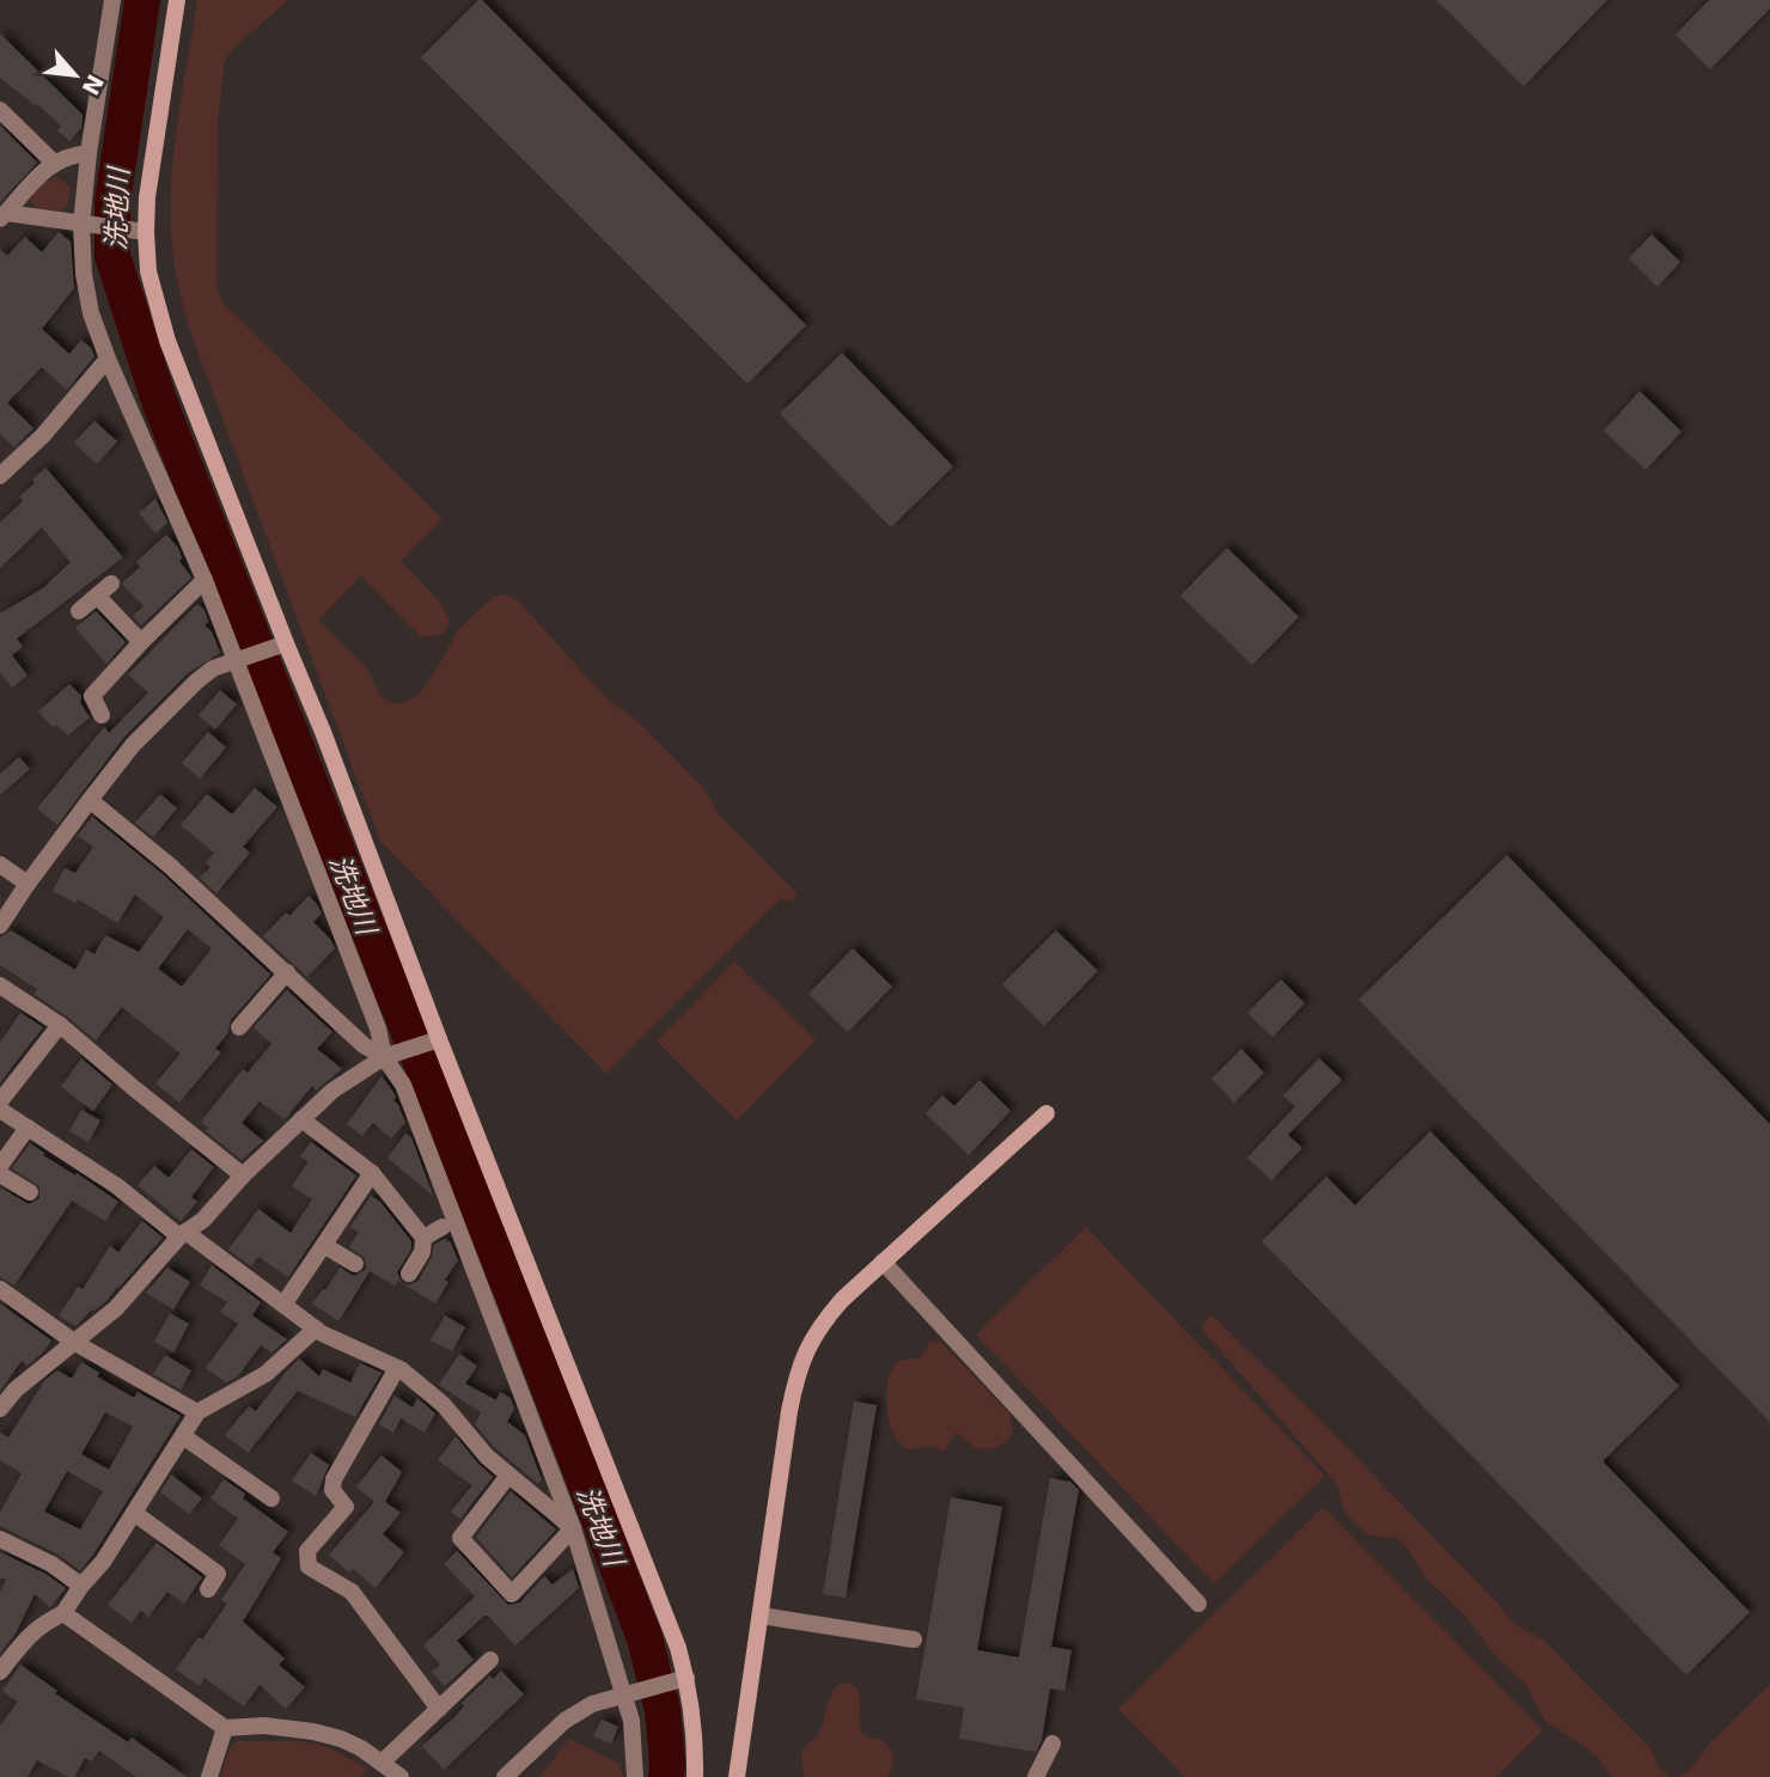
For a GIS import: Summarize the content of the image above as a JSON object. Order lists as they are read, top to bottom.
{
  "water": ["洗地川"],
  "north": "bottom right"
}
